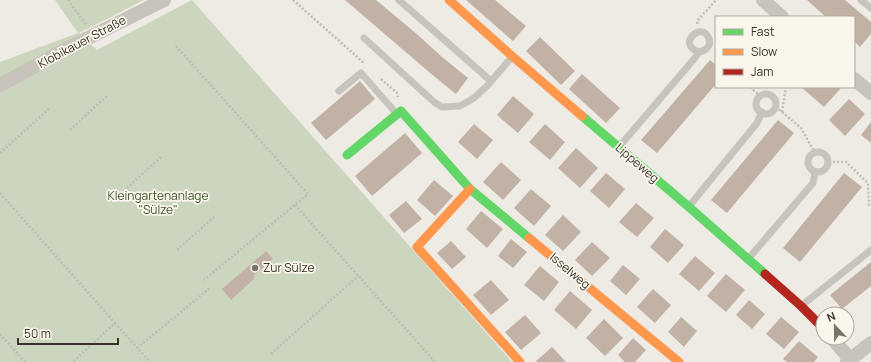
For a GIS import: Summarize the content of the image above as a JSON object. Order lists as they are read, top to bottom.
{
  "streets": {
    "street": ["Klobikauer Straße", "Lippeweg", "Isselweg"]
  },
  "parks": ["Kleingartenanlage \"Sülze\""],
  "places": ["Zur Sülze"],
  "legend": ["Fast", "Slow", "Jam"],
  "scale_bar": "50 m",
  "north": "top"
}
